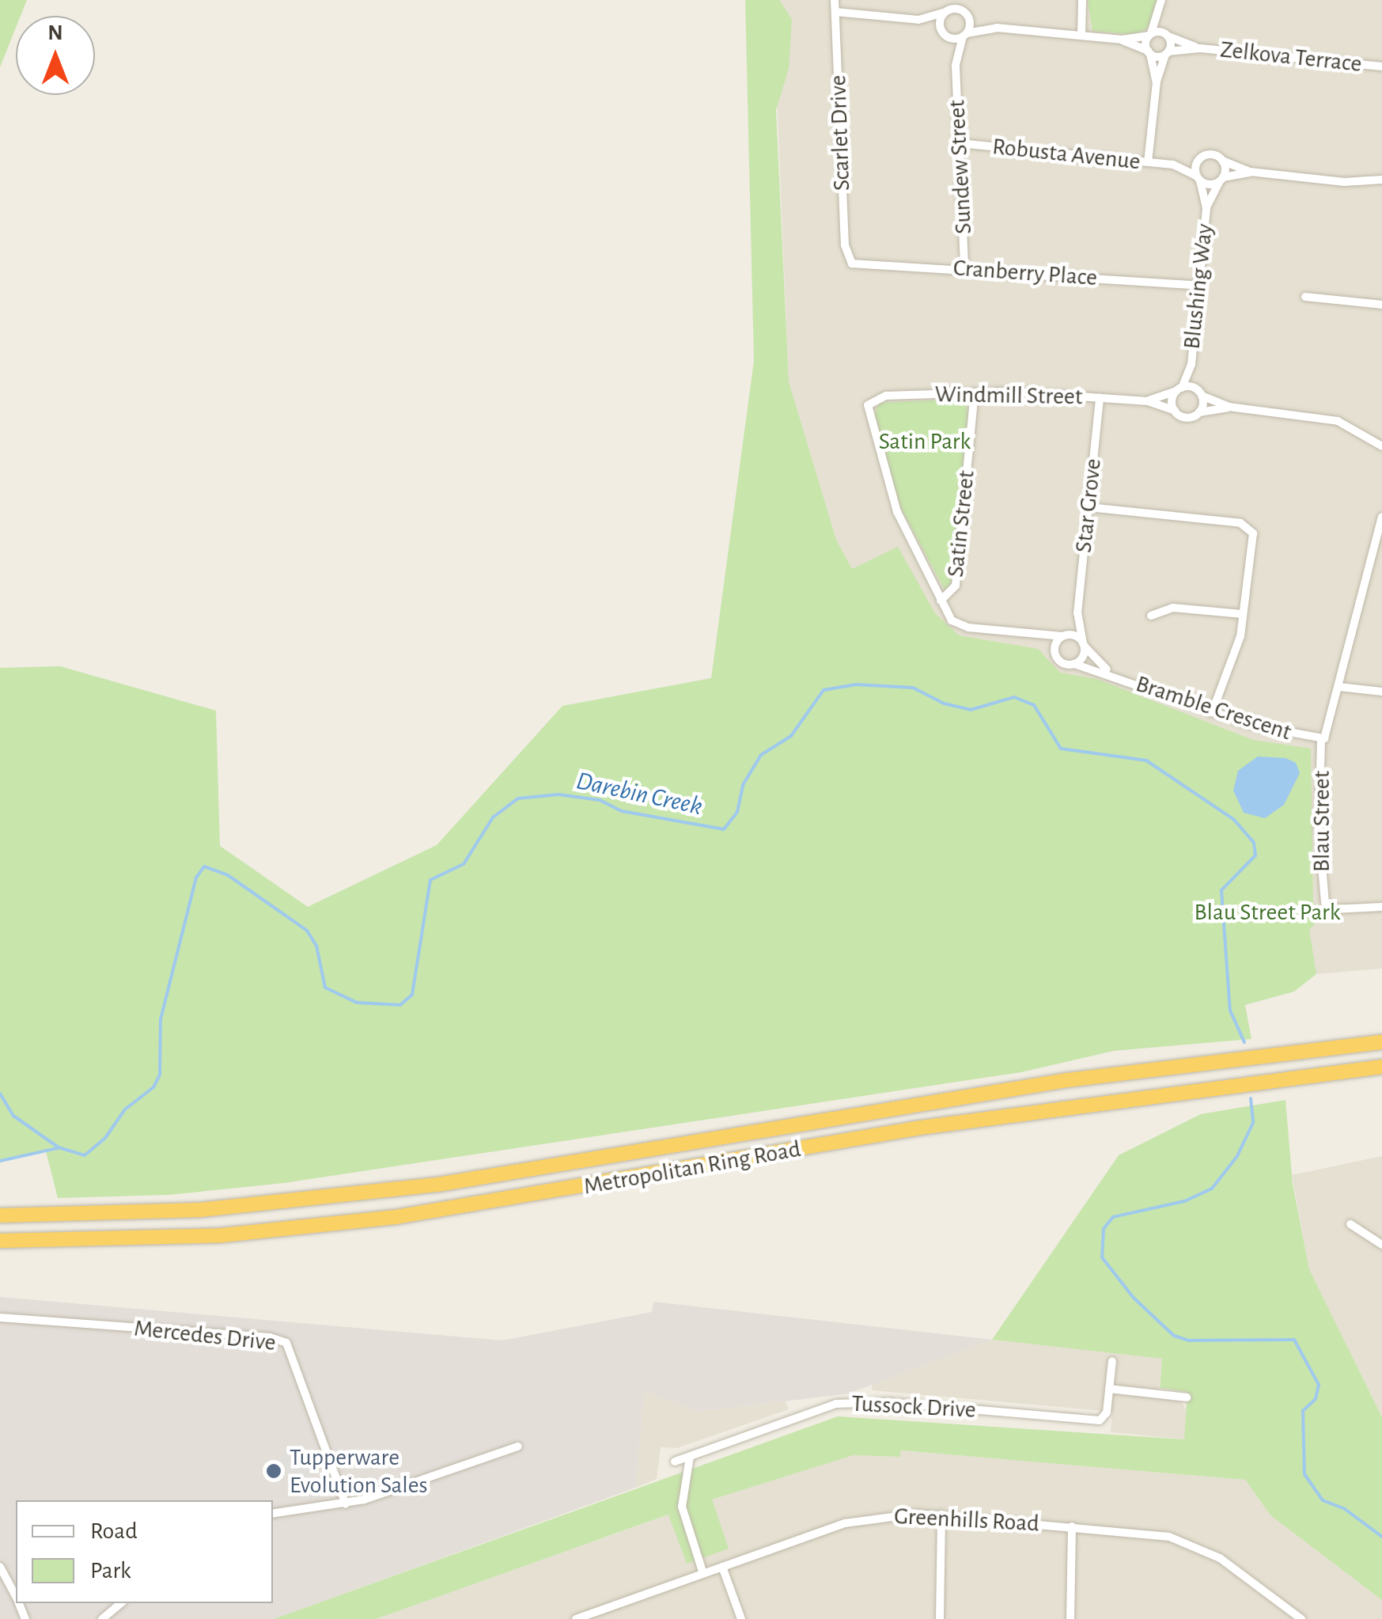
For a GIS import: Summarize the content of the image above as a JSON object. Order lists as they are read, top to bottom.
{
  "streets": {
    "highway": ["Metropolitan Ring Road"],
    "street": [
      "Zelkova Terrace",
      "Scarlet Drive",
      "Robusta Avenue",
      "Sundew Street",
      "Cranberry Place",
      "Blushing Way",
      "Windmill Street",
      "Star Grove",
      "Satin Street",
      "Bramble Crescent",
      "Blau Street",
      "Mercedes Drive",
      "Tussock Drive",
      "Greenhills Road"
    ]
  },
  "crossings": [
    ["Scarlet Drive", "Cranberry Place"],
    ["Robusta Avenue", "Sundew Street"],
    ["Robusta Avenue", "Blushing Way"],
    ["Sundew Street", "Cranberry Place"],
    ["Cranberry Place", "Blushing Way"],
    ["Blushing Way", "Windmill Street"],
    ["Windmill Street", "Star Grove"],
    ["Windmill Street", "Satin Street"],
    ["Star Grove", "Bramble Crescent"],
    ["Bramble Crescent", "Blau Street"]
  ],
  "water": ["Darebin Creek"],
  "parks": ["Satin Park", "Blau Street Park"],
  "places": ["Tupperware Evolution Sales"],
  "legend": ["Road", "Park"],
  "north": "top"
}
